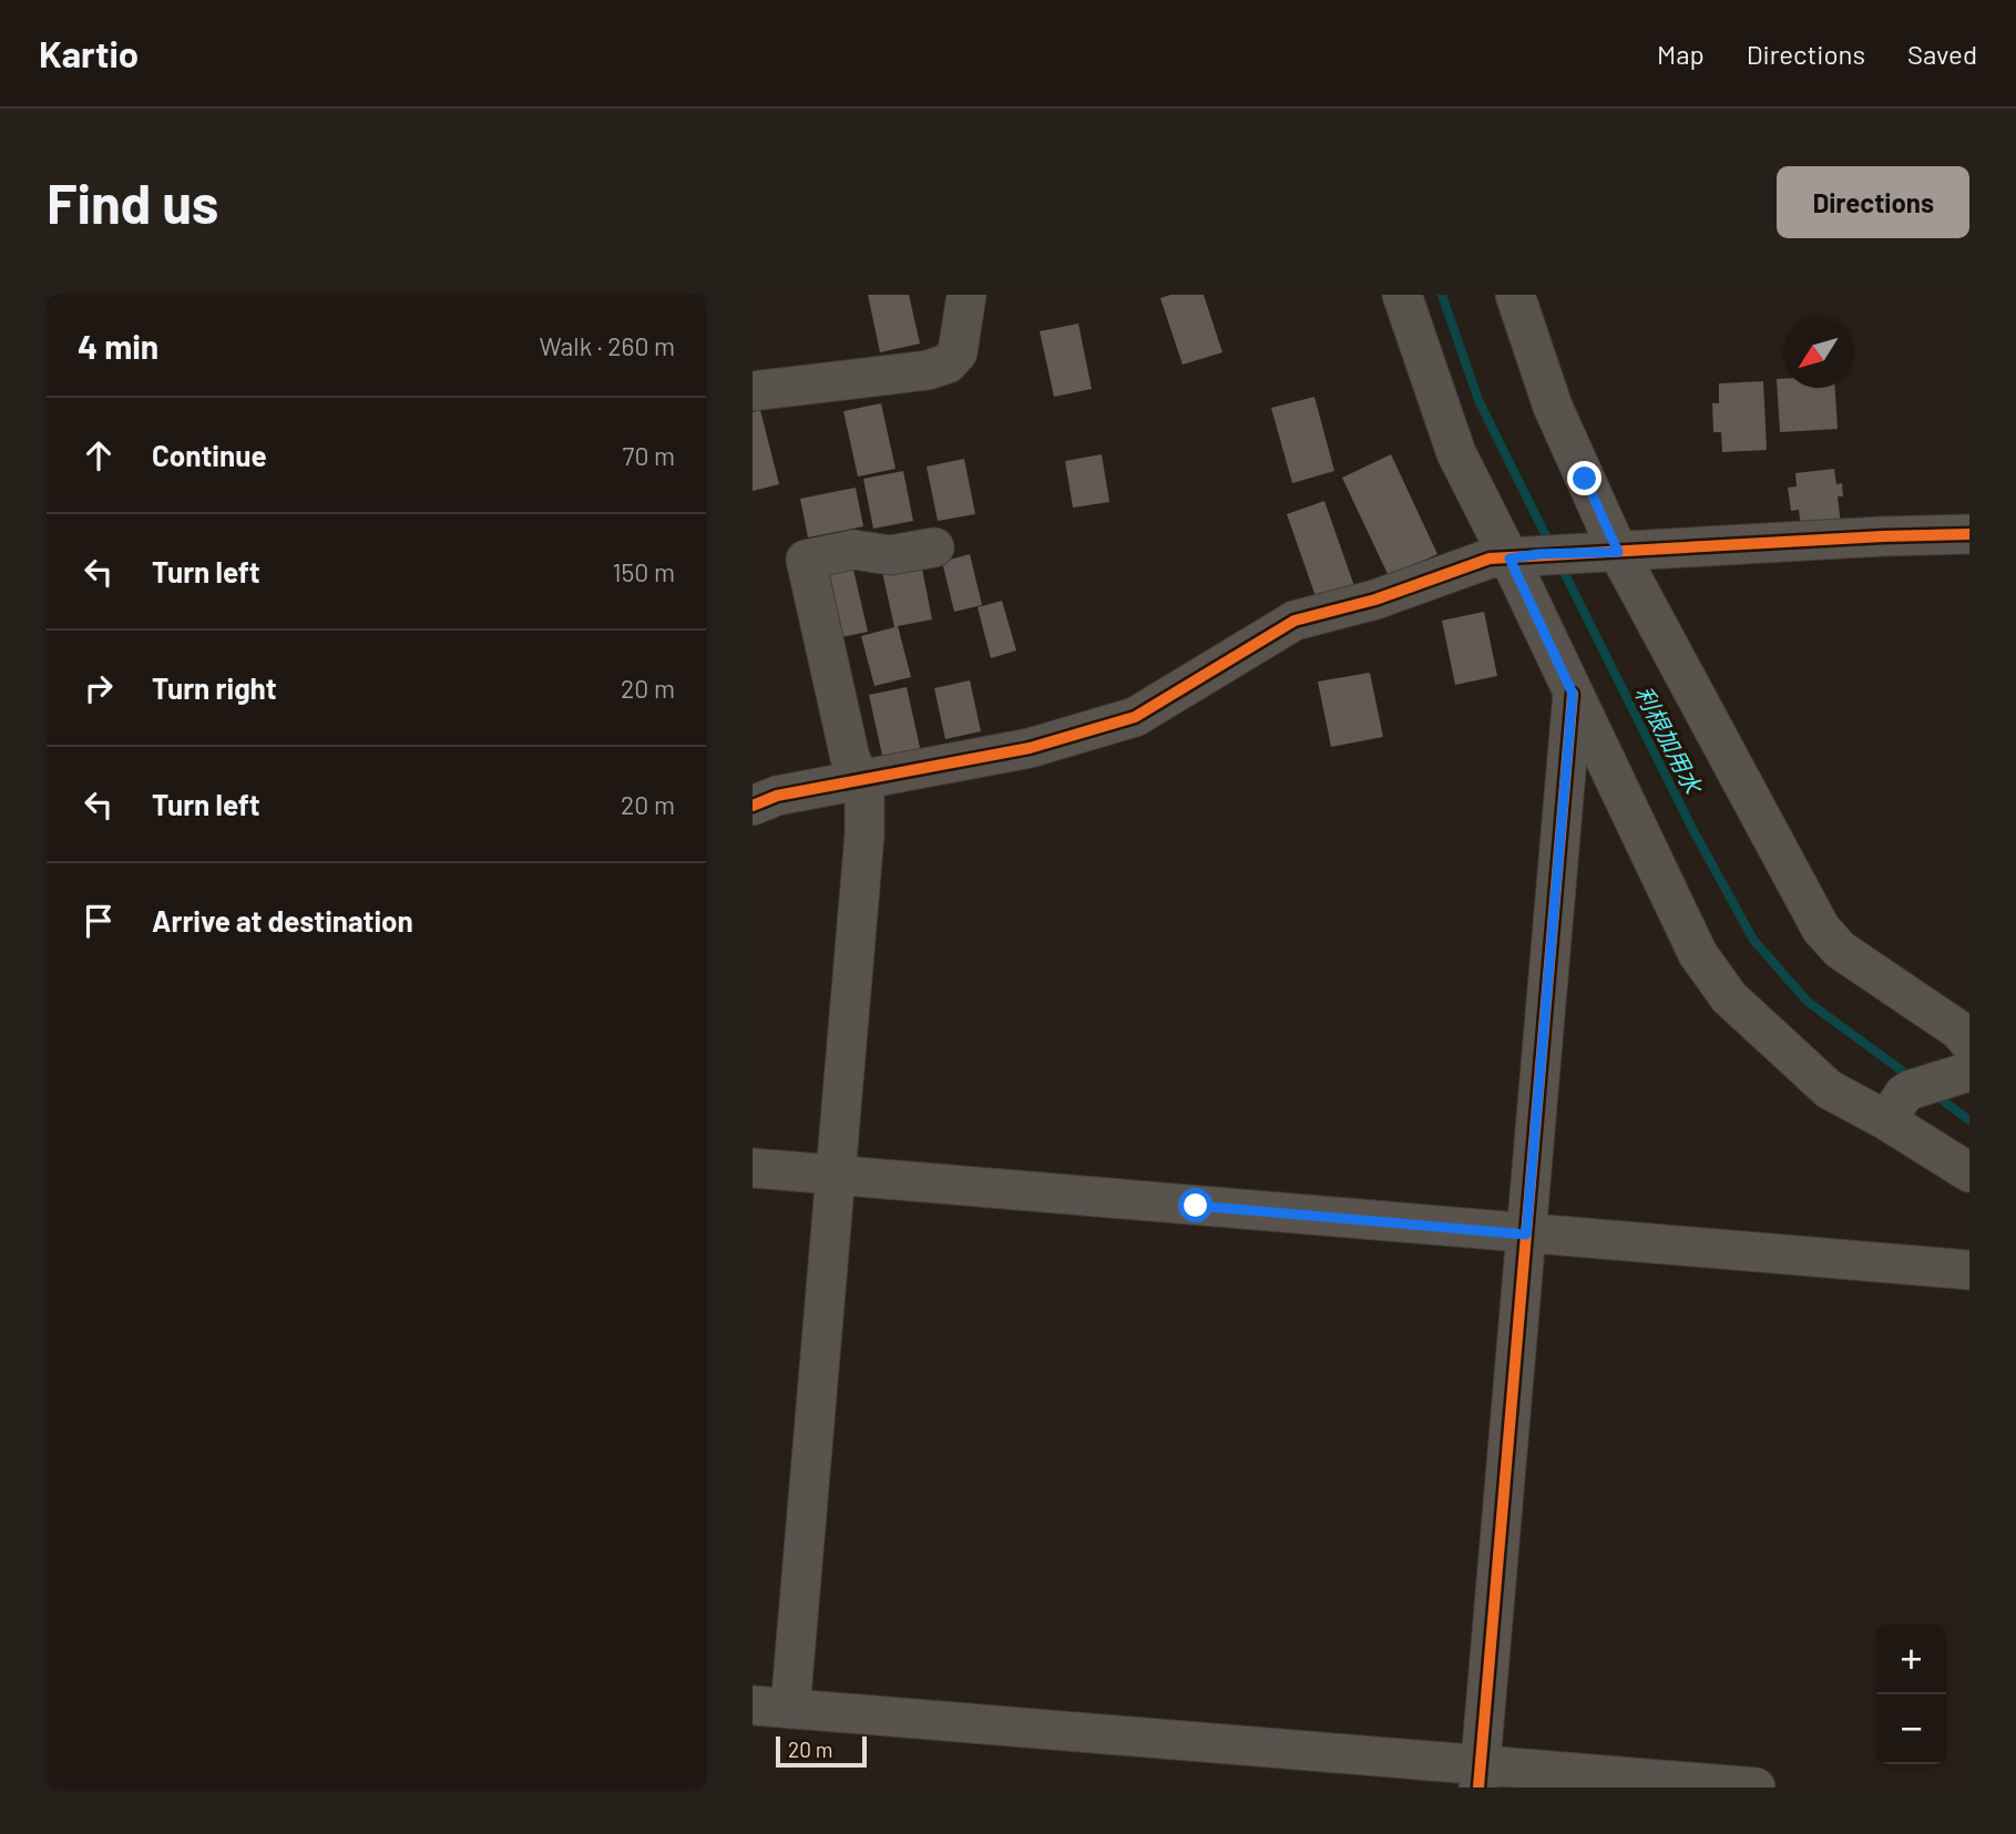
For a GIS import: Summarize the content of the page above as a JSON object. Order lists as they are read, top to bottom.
{
  "water": ["利根加用水"],
  "scale_bar": "20 m",
  "north": "bottom left",
  "page": {
    "header": "Kartio",
    "nav": ["Map", "Directions", "Saved"],
    "buttons": "Directions",
    "title": "Find us",
    "heading": ["4 min", "Walk · 260 m"],
    "list": [
      ["Continue", "70 m"],
      ["Turn left", "150 m"],
      ["Turn right", "20 m"],
      ["Turn left", "20 m"],
      "Arrive at destination"
    ],
    "map_buttons": ["+", "−"],
    "scale": "20 m"
  }
}
